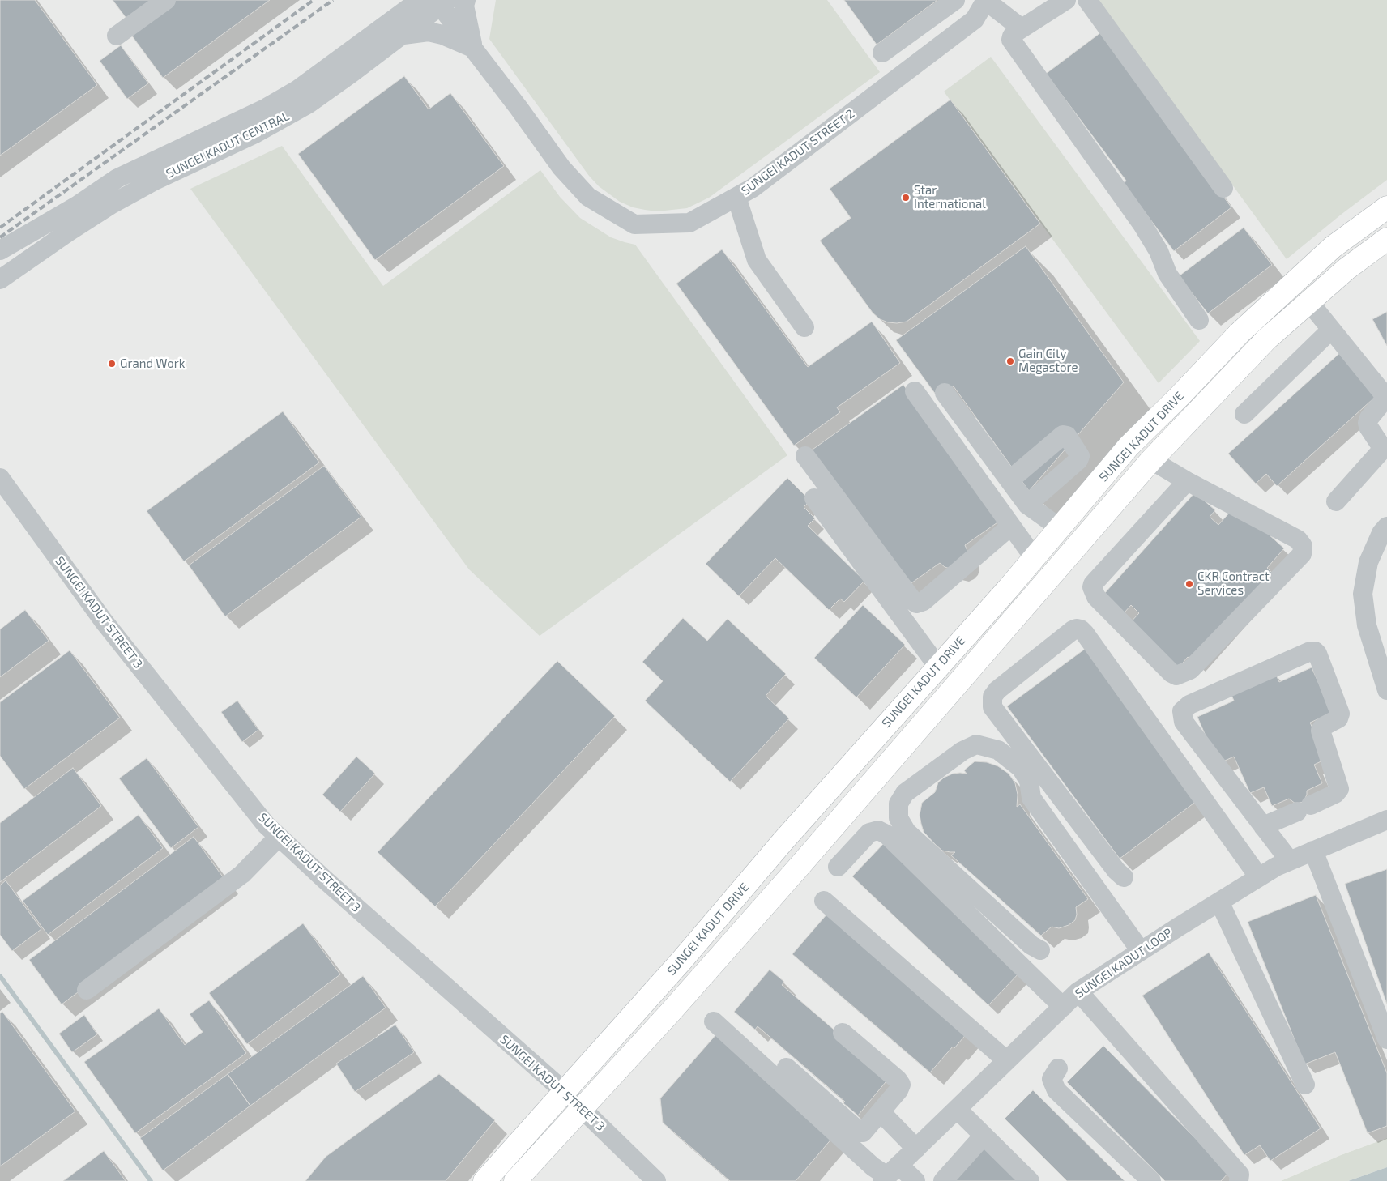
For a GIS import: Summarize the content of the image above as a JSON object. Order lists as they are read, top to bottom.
{
  "streets": {
    "main road": ["SUNGEI KADUT DRIVE"],
    "street": [
      "SUNGEI KADUT CENTRAL",
      "SUNGEI KADUT STREET 2",
      "SUNGEI KADUT STREET 3",
      "SUNGEI KADUT LOOP"
    ]
  },
  "crossings": [
    ["SUNGEI KADUT CENTRAL", "SUNGEI KADUT STREET 2"],
    ["SUNGEI KADUT DRIVE", "SUNGEI KADUT STREET 3"]
  ],
  "places": [
    "Star International",
    "Gain City Megastore",
    "Grand Work",
    "CKR Contract Services"
  ]
}
